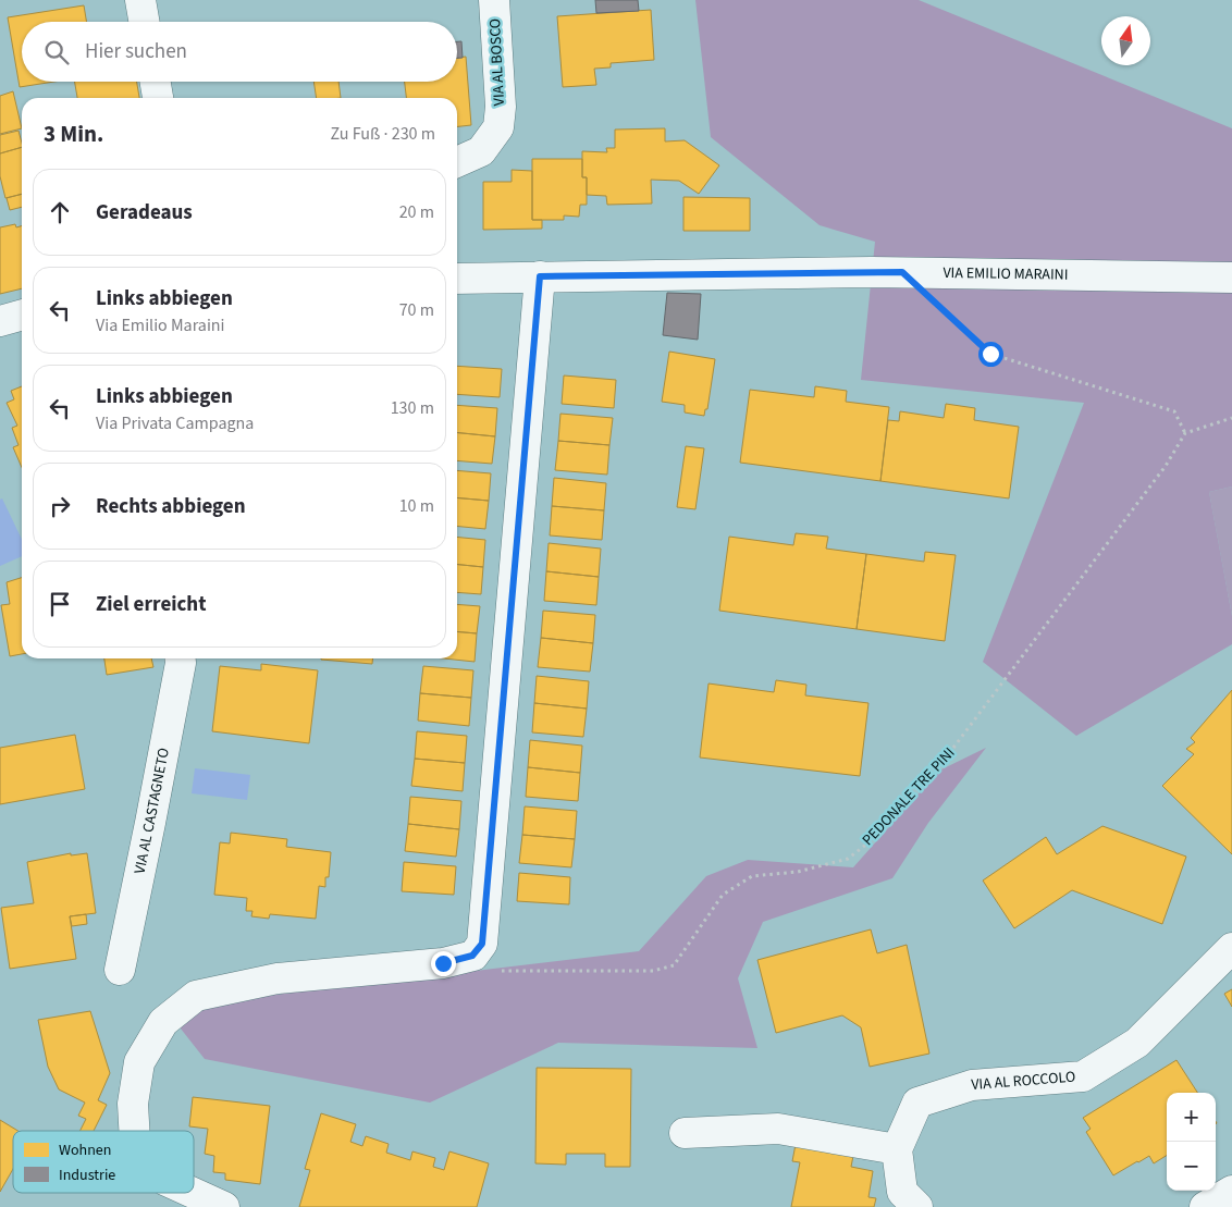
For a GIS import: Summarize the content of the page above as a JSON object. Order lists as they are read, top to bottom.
{
  "streets": {
    "street": [
      "VIA AL BOSCO",
      "VIA EMILIO MARAINI",
      "VIA AL CASTAGNETO",
      "VIA AL ROCCOLO"
    ],
    "path": ["PEDONALE TRE PINI"]
  },
  "legend": ["Wohnen", "Industrie"],
  "north": "top",
  "page": {
    "search": "Hier suchen",
    "heading": ["3 Min.", "Zu Fuß · 230 m"],
    "list": [
      ["Geradeaus", "20 m"],
      ["Links abbiegen", "Via Emilio Maraini", "70 m"],
      ["Links abbiegen", "Via Privata Campagna", "130 m"],
      ["Rechts abbiegen", "10 m"],
      "Ziel erreicht"
    ],
    "map_buttons": ["+", "−"]
  }
}
